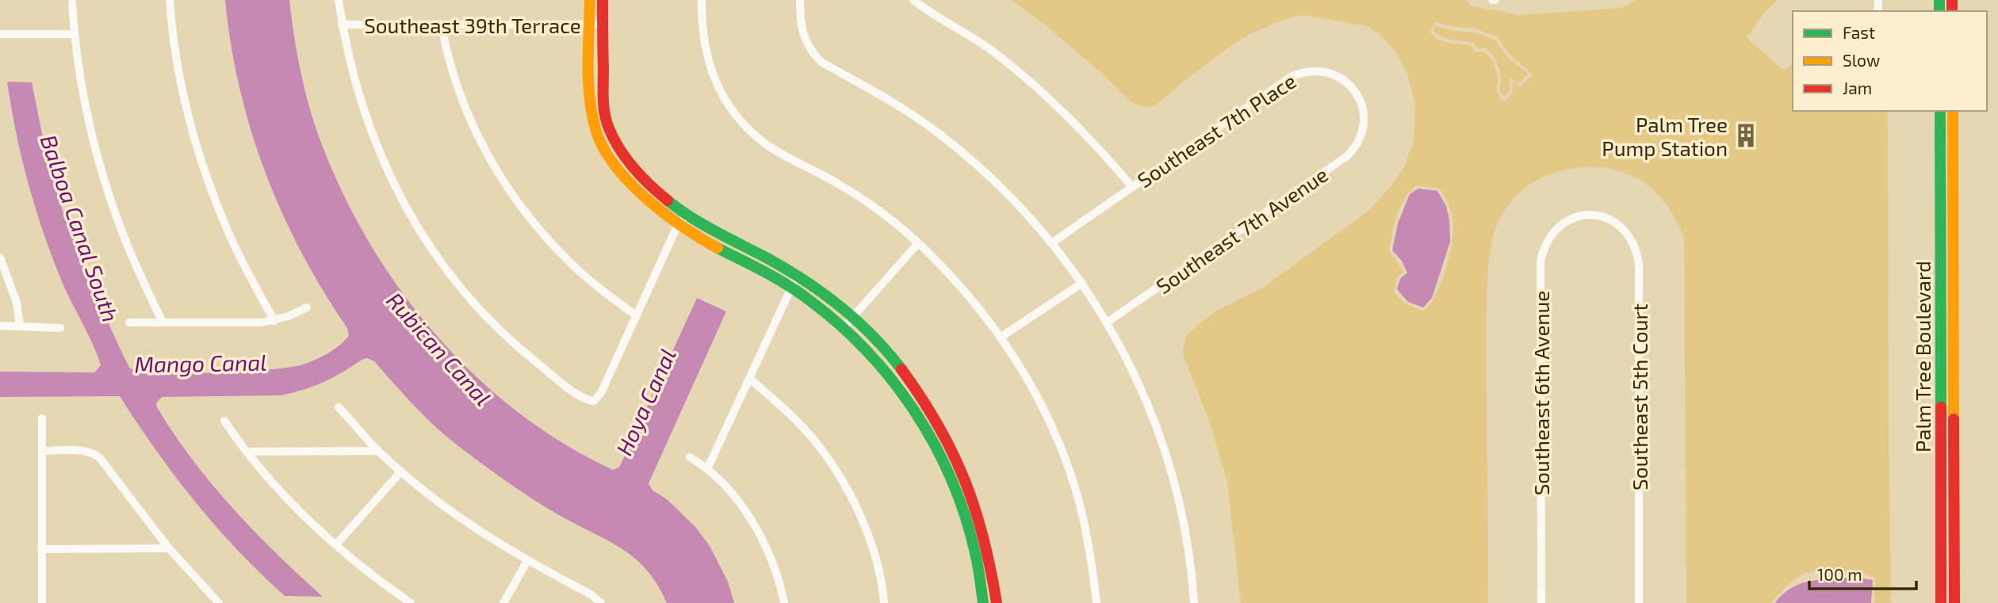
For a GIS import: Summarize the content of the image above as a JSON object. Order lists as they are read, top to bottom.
{
  "streets": {
    "main road": ["Palm Tree Boulevard"],
    "street": [
      "Southeast 39th Terrace",
      "Southeast 7th Place",
      "Southeast 7th Avenue",
      "Southeast 6th Avenue",
      "Southeast 5th Court"
    ]
  },
  "crossings": [
    ["Southeast 7th Place", "Southeast 7th Avenue"],
    ["Southeast 6th Avenue", "Southeast 5th Court"]
  ],
  "water": [
    "Balboa Canal South",
    "Rubican Canal",
    "Mango Canal",
    "Hoya Canal"
  ],
  "places": {
    "building": ["Palm Tree Pump Station"]
  },
  "legend": ["Fast", "Slow", "Jam"],
  "scale_bar": "100 m"
}
